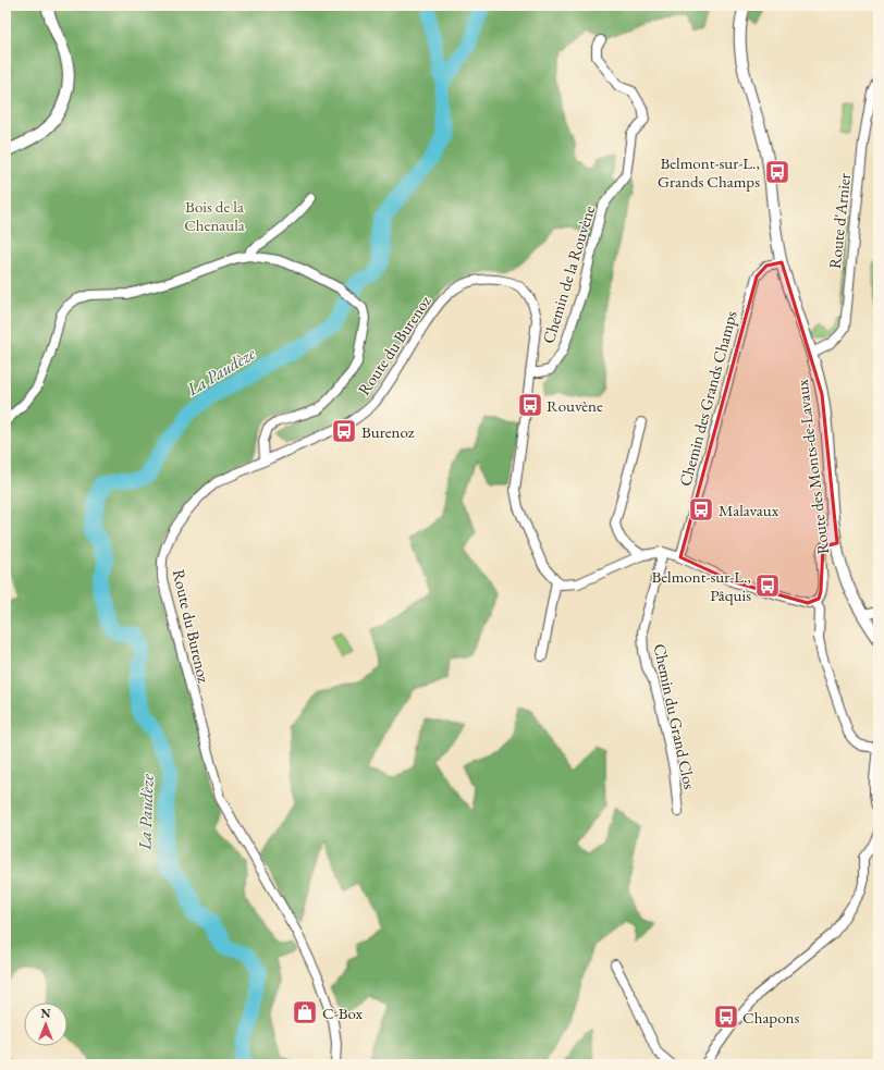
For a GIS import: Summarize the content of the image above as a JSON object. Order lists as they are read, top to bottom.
{
  "streets": {
    "street": [
      "Route d'Arnier",
      "Chemin de la Rouvène",
      "Route du Burenoz",
      "Chemin des Grands Champs",
      "Route des Monts-de-Lavaux",
      "Chemin du Grand Clos"
    ]
  },
  "crossings": [
    ["Route d'Arnier", "Route des Monts-de-Lavaux"],
    ["Chemin de la Rouvène", "Route du Burenoz"],
    ["Chemin des Grands Champs", "Route des Monts-de-Lavaux"]
  ],
  "water": ["La Paudèze"],
  "parks": ["Bois de la Chenaula"],
  "places": {
    "bus stop": [
      "Belmont-sur-L., Grands Champs",
      "Rouvène",
      "Burenoz",
      "Malavaux",
      "Belmont-sur-L., Pâquis",
      "Chapons"
    ],
    "shop": ["C-Box"]
  },
  "north": "top"
}
